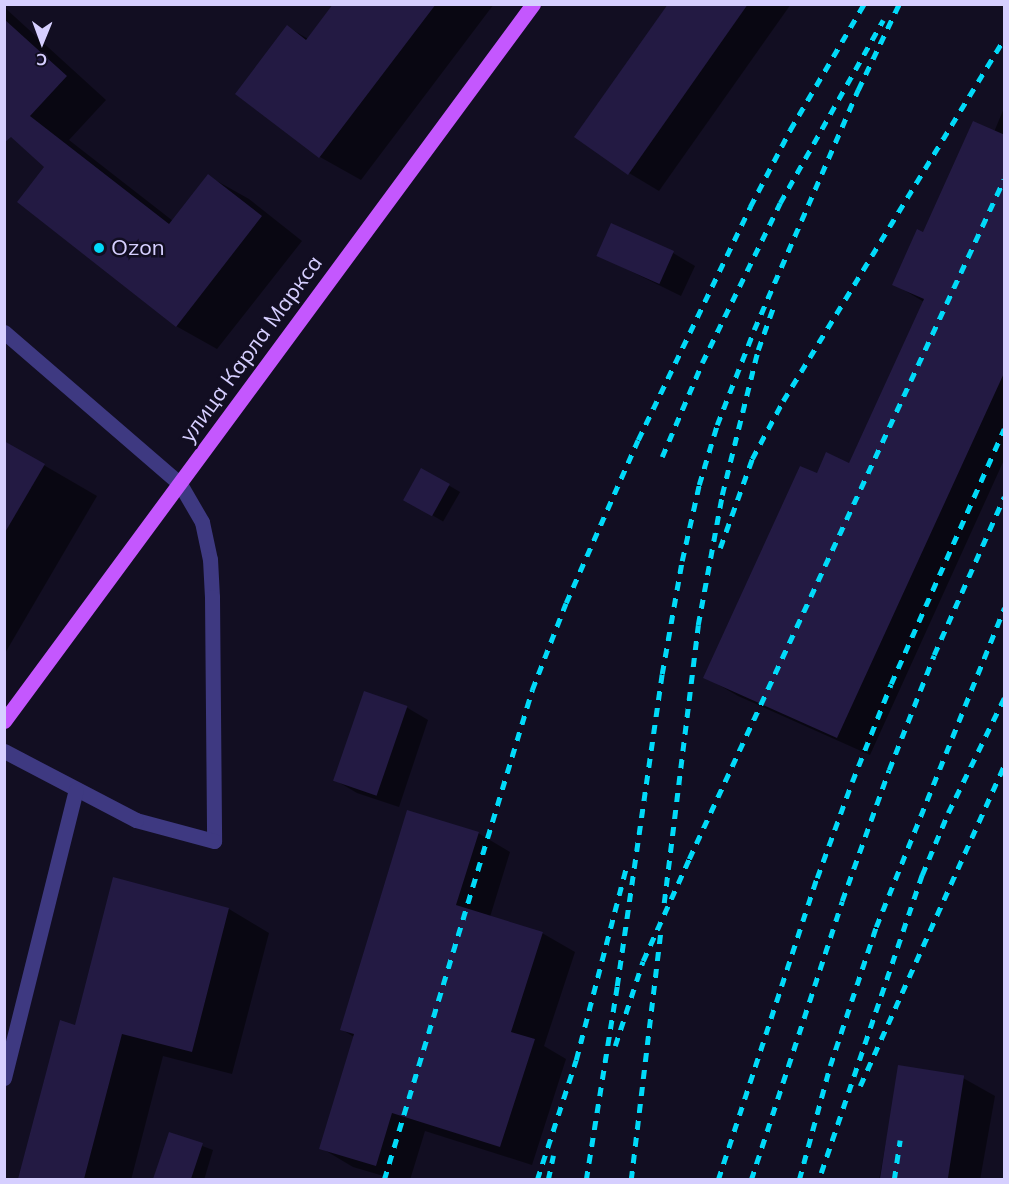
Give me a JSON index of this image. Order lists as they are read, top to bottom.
{
  "streets": {
    "main road": ["улица Карла Маркса"]
  },
  "places": ["Ozon"],
  "north": "bottom"
}
